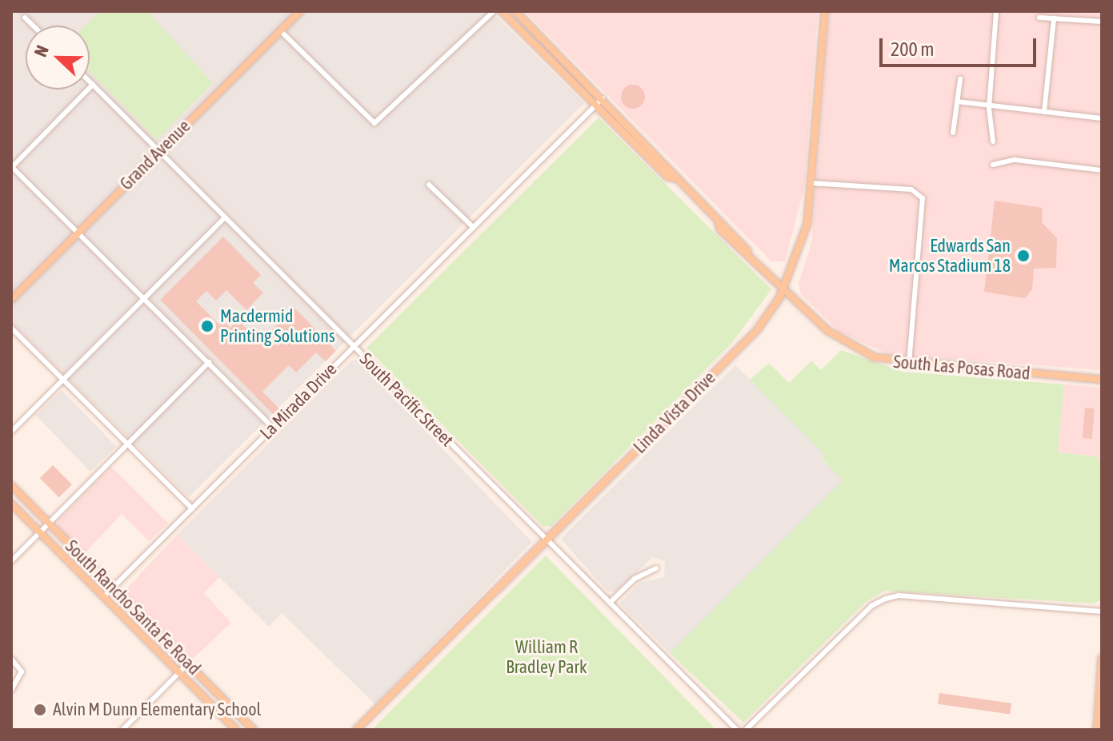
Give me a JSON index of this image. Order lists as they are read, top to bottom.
{
  "streets": {
    "main road": [
      "Grand Avenue",
      "South Las Posas Road",
      "Linda Vista Drive",
      "South Rancho Santa Fe Road"
    ],
    "street": ["South Pacific Street", "La Mirada Drive"]
  },
  "crossings": [
    ["Grand Avenue", "South Pacific Street"],
    ["South Las Posas Road", "La Mirada Drive"],
    ["South Las Posas Road", "Linda Vista Drive"],
    ["South Pacific Street", "La Mirada Drive"],
    ["South Pacific Street", "Linda Vista Drive"],
    ["La Mirada Drive", "South Rancho Santa Fe Road"]
  ],
  "parks": ["William R Bradley Park"],
  "places": ["Edwards San Marcos Stadium 18", "Macdermid Printing Solutions", "Alvin M Dunn Elementary School"],
  "scale_bar": "200 m",
  "north": "left"
}
